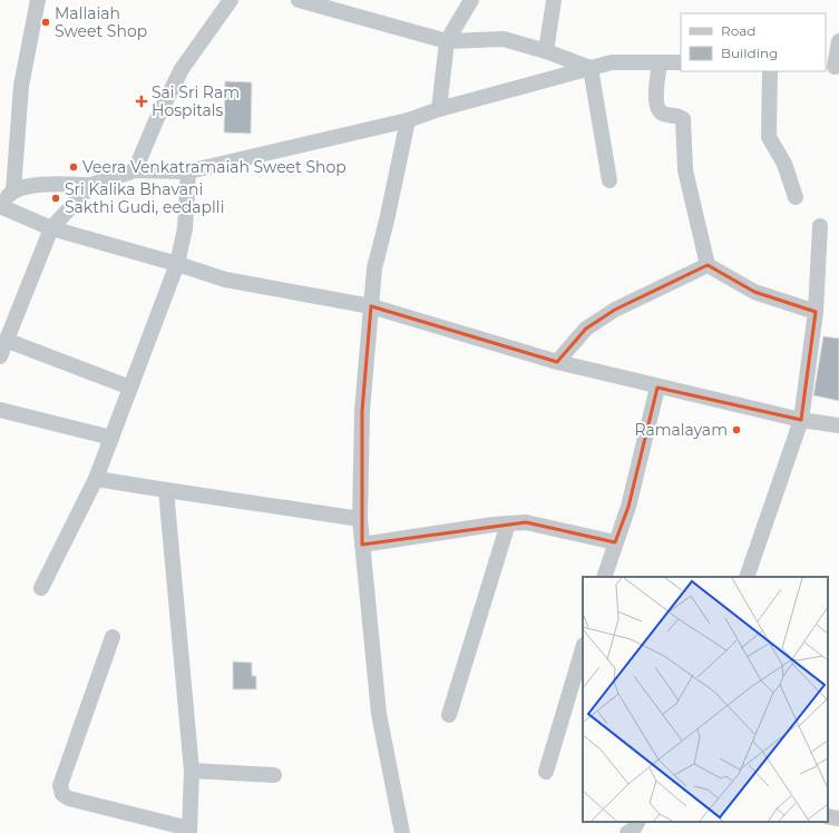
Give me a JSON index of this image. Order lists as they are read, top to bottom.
{
  "places": {
    "other": [
      "Mallaiah Sweet Shop",
      "Veera Venkatramaiah Sweet Shop",
      "Sri Kalika Bhavani Sakthi Gudi, eedaplli",
      "Ramalayam"
    ],
    "health": ["Sai Sri Ram Hospitals"]
  },
  "legend": ["Road", "Building"]
}
